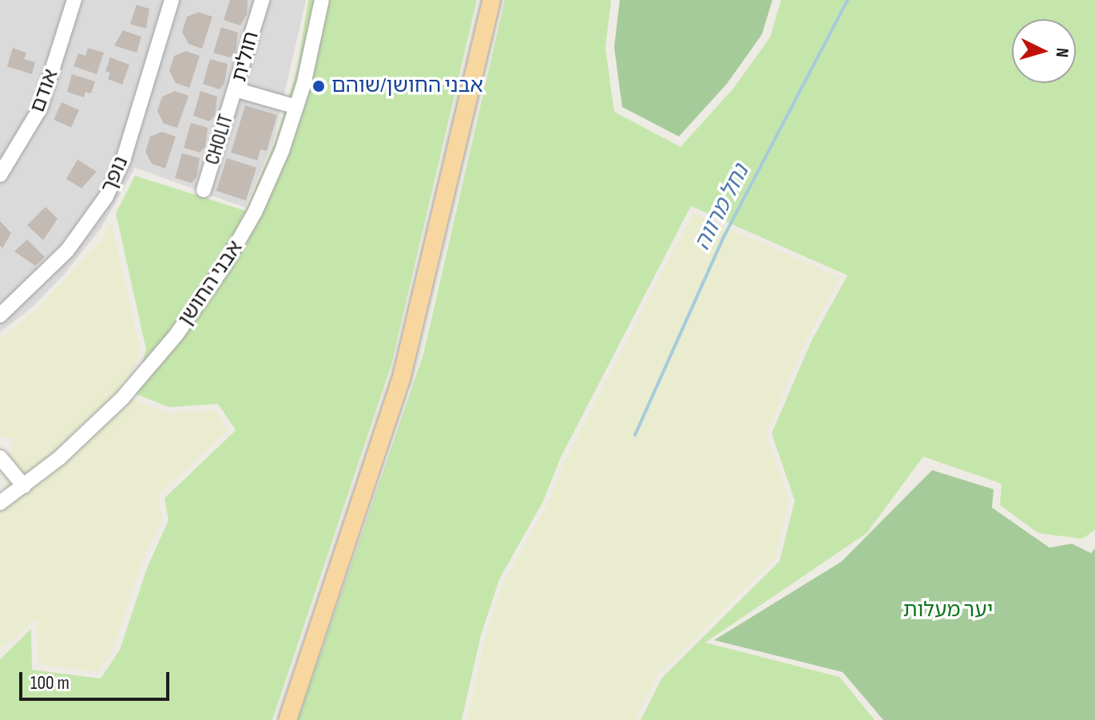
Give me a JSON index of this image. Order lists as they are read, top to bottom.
{
  "streets": {
    "street": [
      "חולית",
      "אודם",
      "CHOLIT",
      "נופך",
      "אבני החושן"
    ]
  },
  "crossings": [
    ["חולית", "CHOLIT"],
    ["חולית", "אבני החושן"]
  ],
  "water": ["נחל מרווה"],
  "parks": ["יער מעלות"],
  "places": ["אבני החושן/שוהם"],
  "scale_bar": "100 m",
  "north": "right"
}
